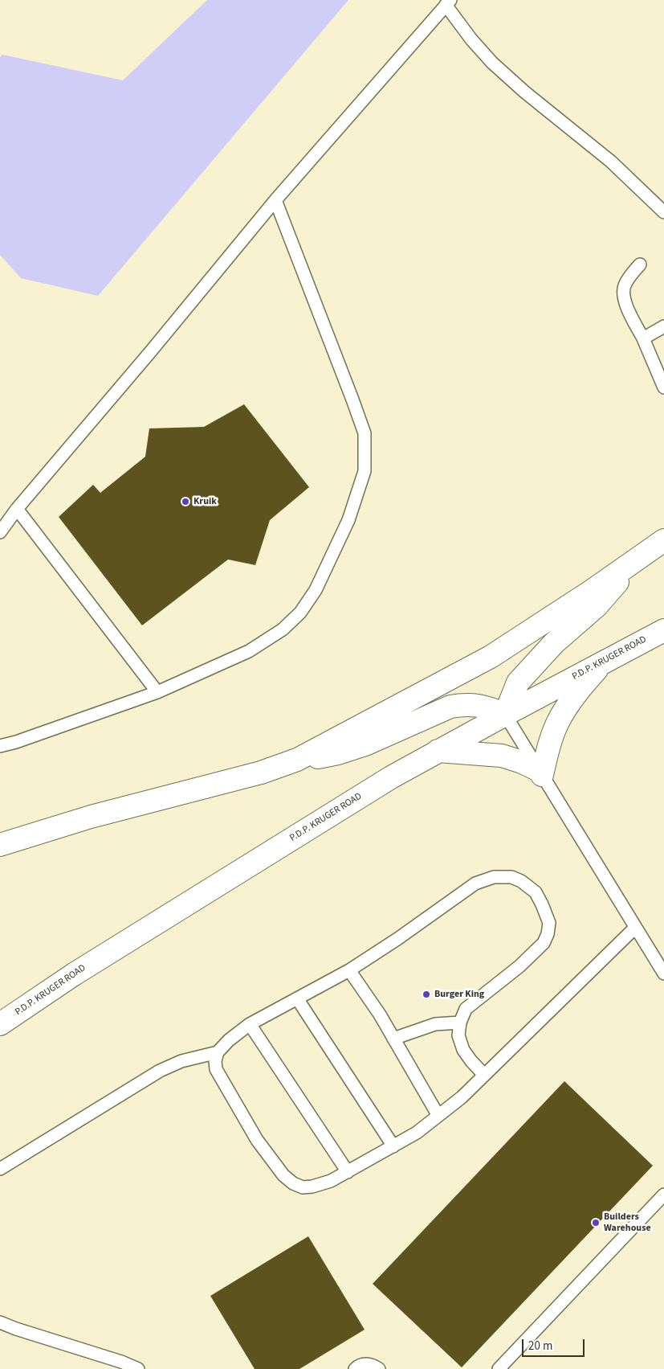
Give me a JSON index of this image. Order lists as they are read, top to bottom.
{
  "streets": {
    "street": ["P.D.P. KRUGER ROAD"]
  },
  "places": ["Kruik", "Burger King", "Builders Warehouse"],
  "scale_bar": "20 m"
}
